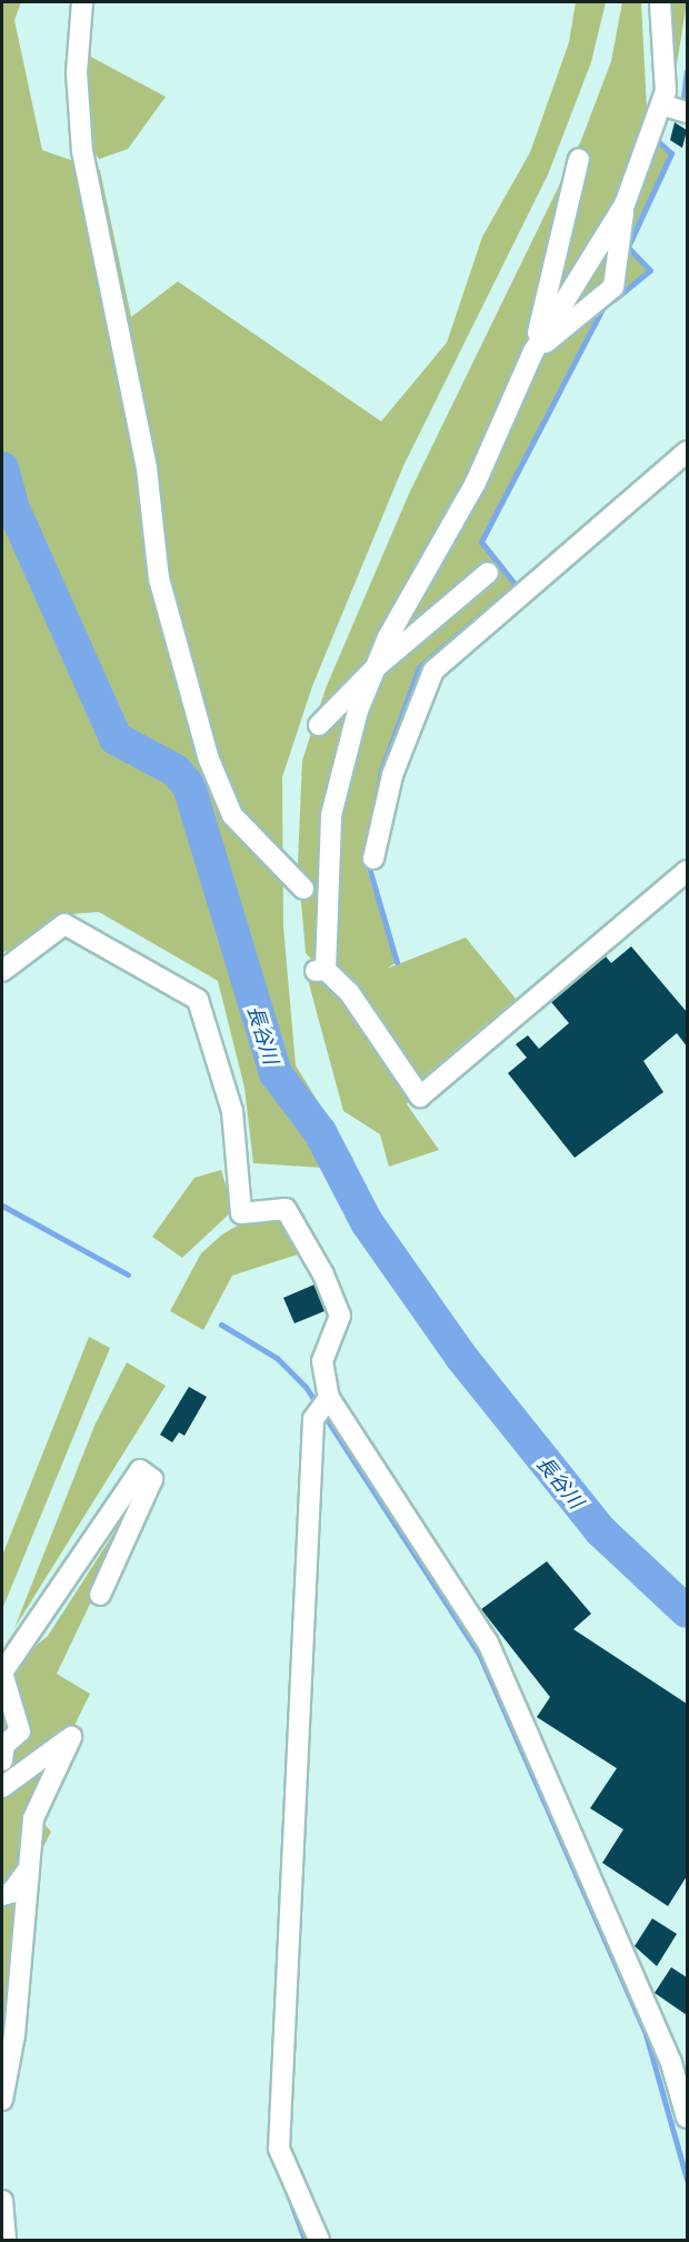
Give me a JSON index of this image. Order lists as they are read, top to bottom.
{
  "water": ["長谷川"]
}
